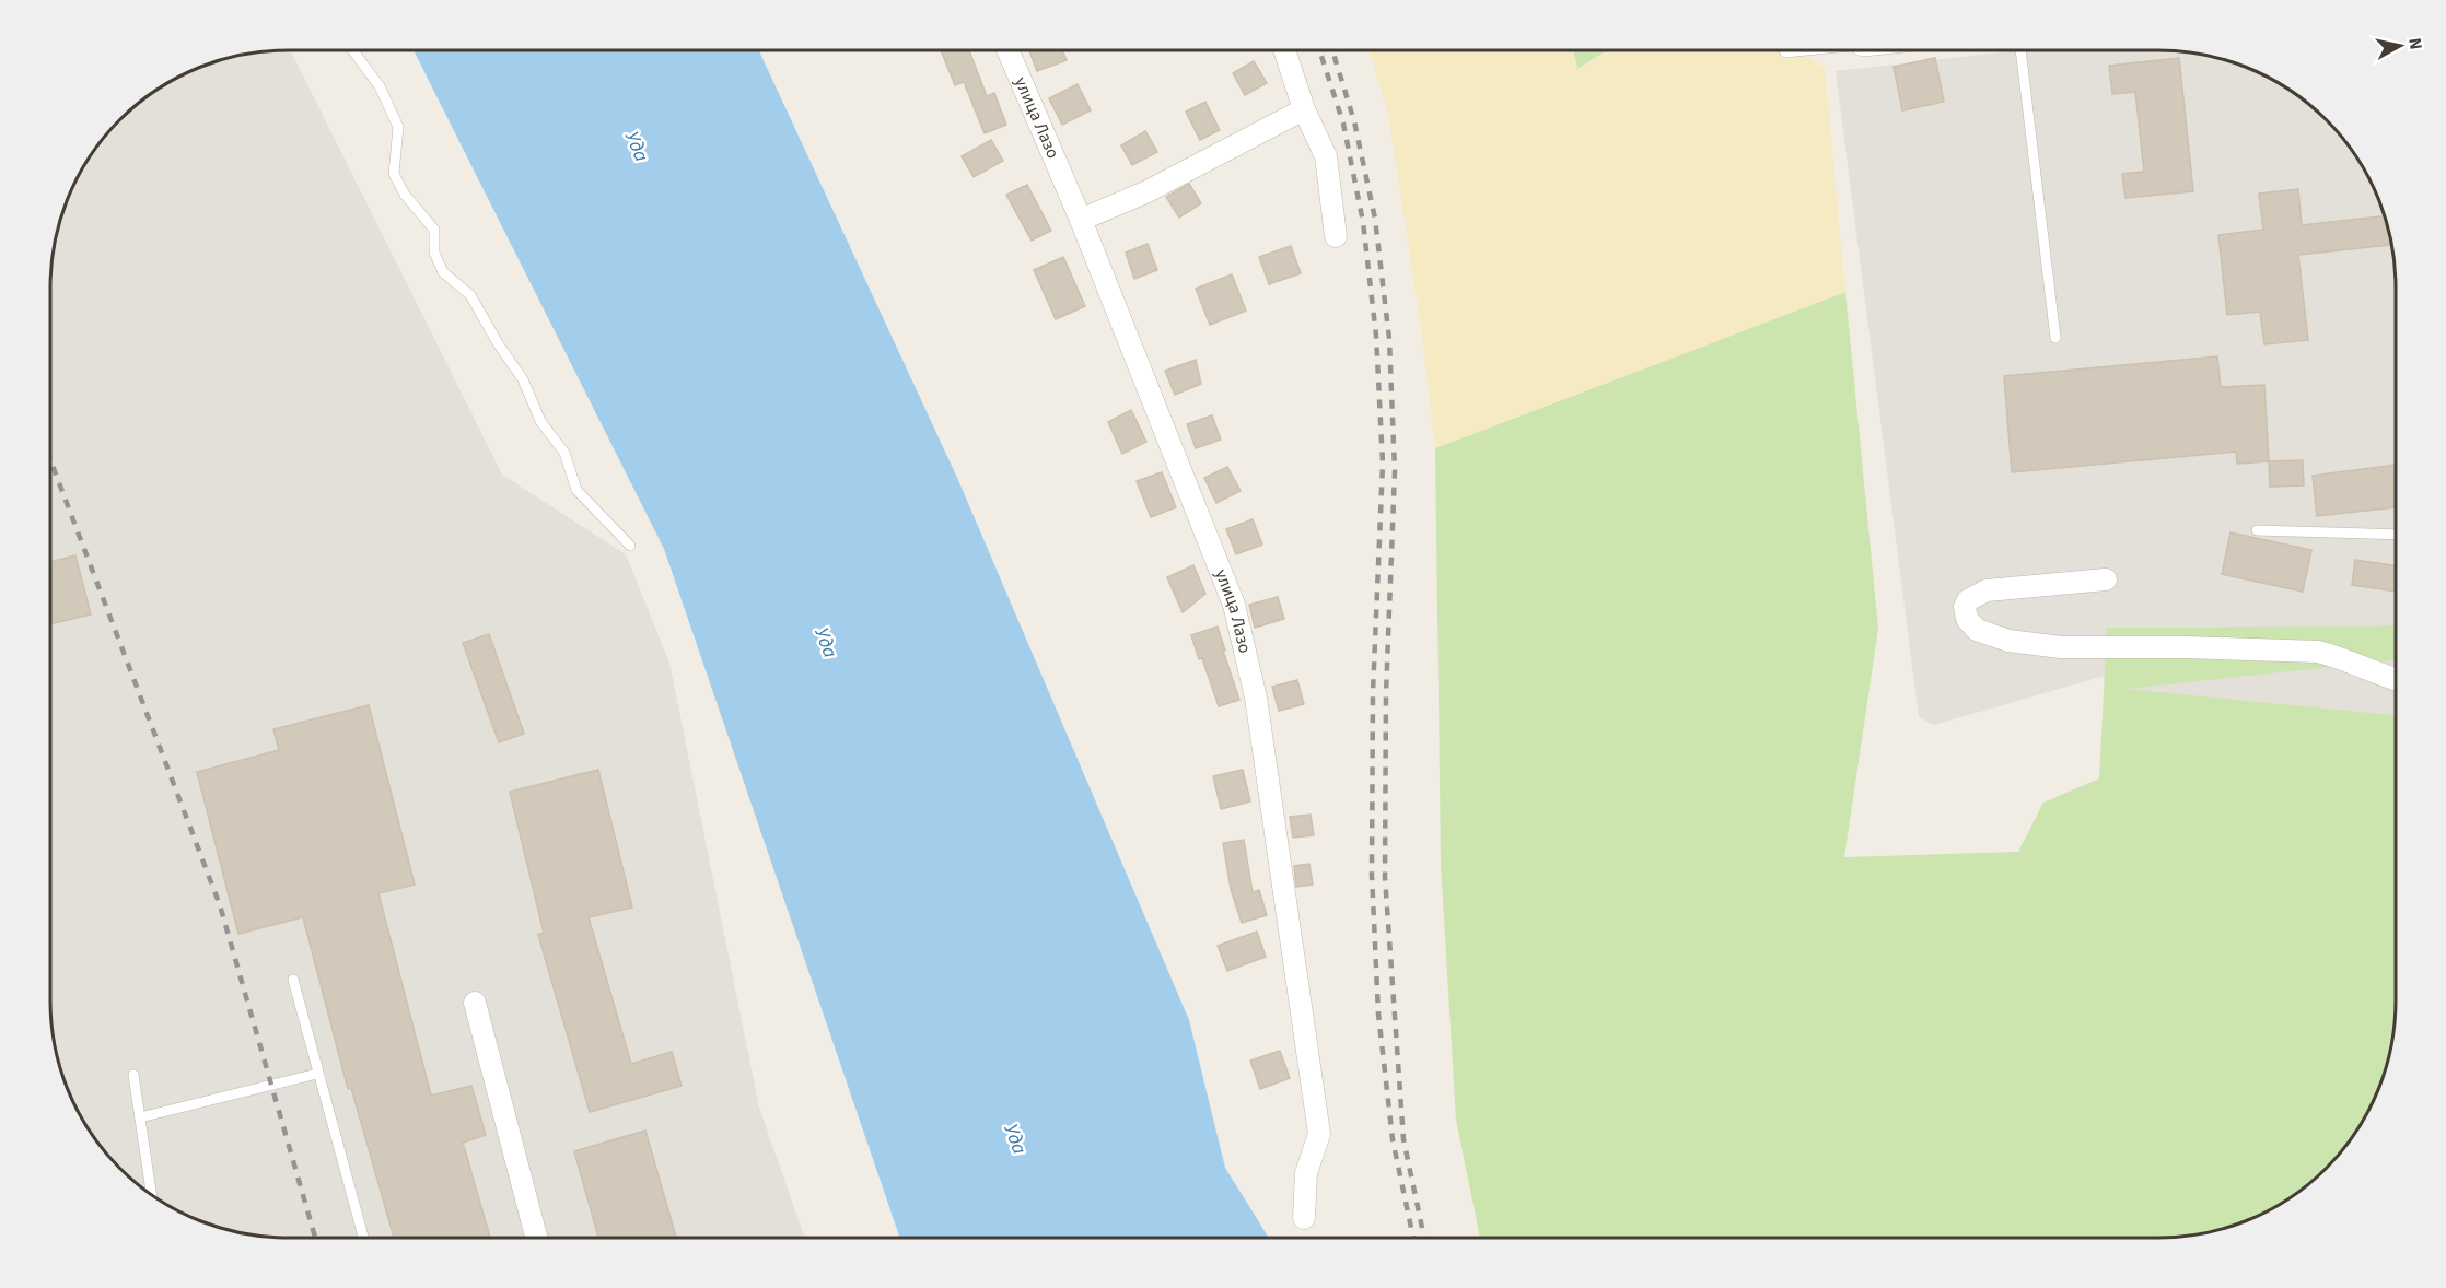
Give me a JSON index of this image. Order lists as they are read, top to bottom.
{
  "streets": {
    "street": ["улица Лазо"]
  },
  "water": ["Уда"],
  "north": "right"
}
